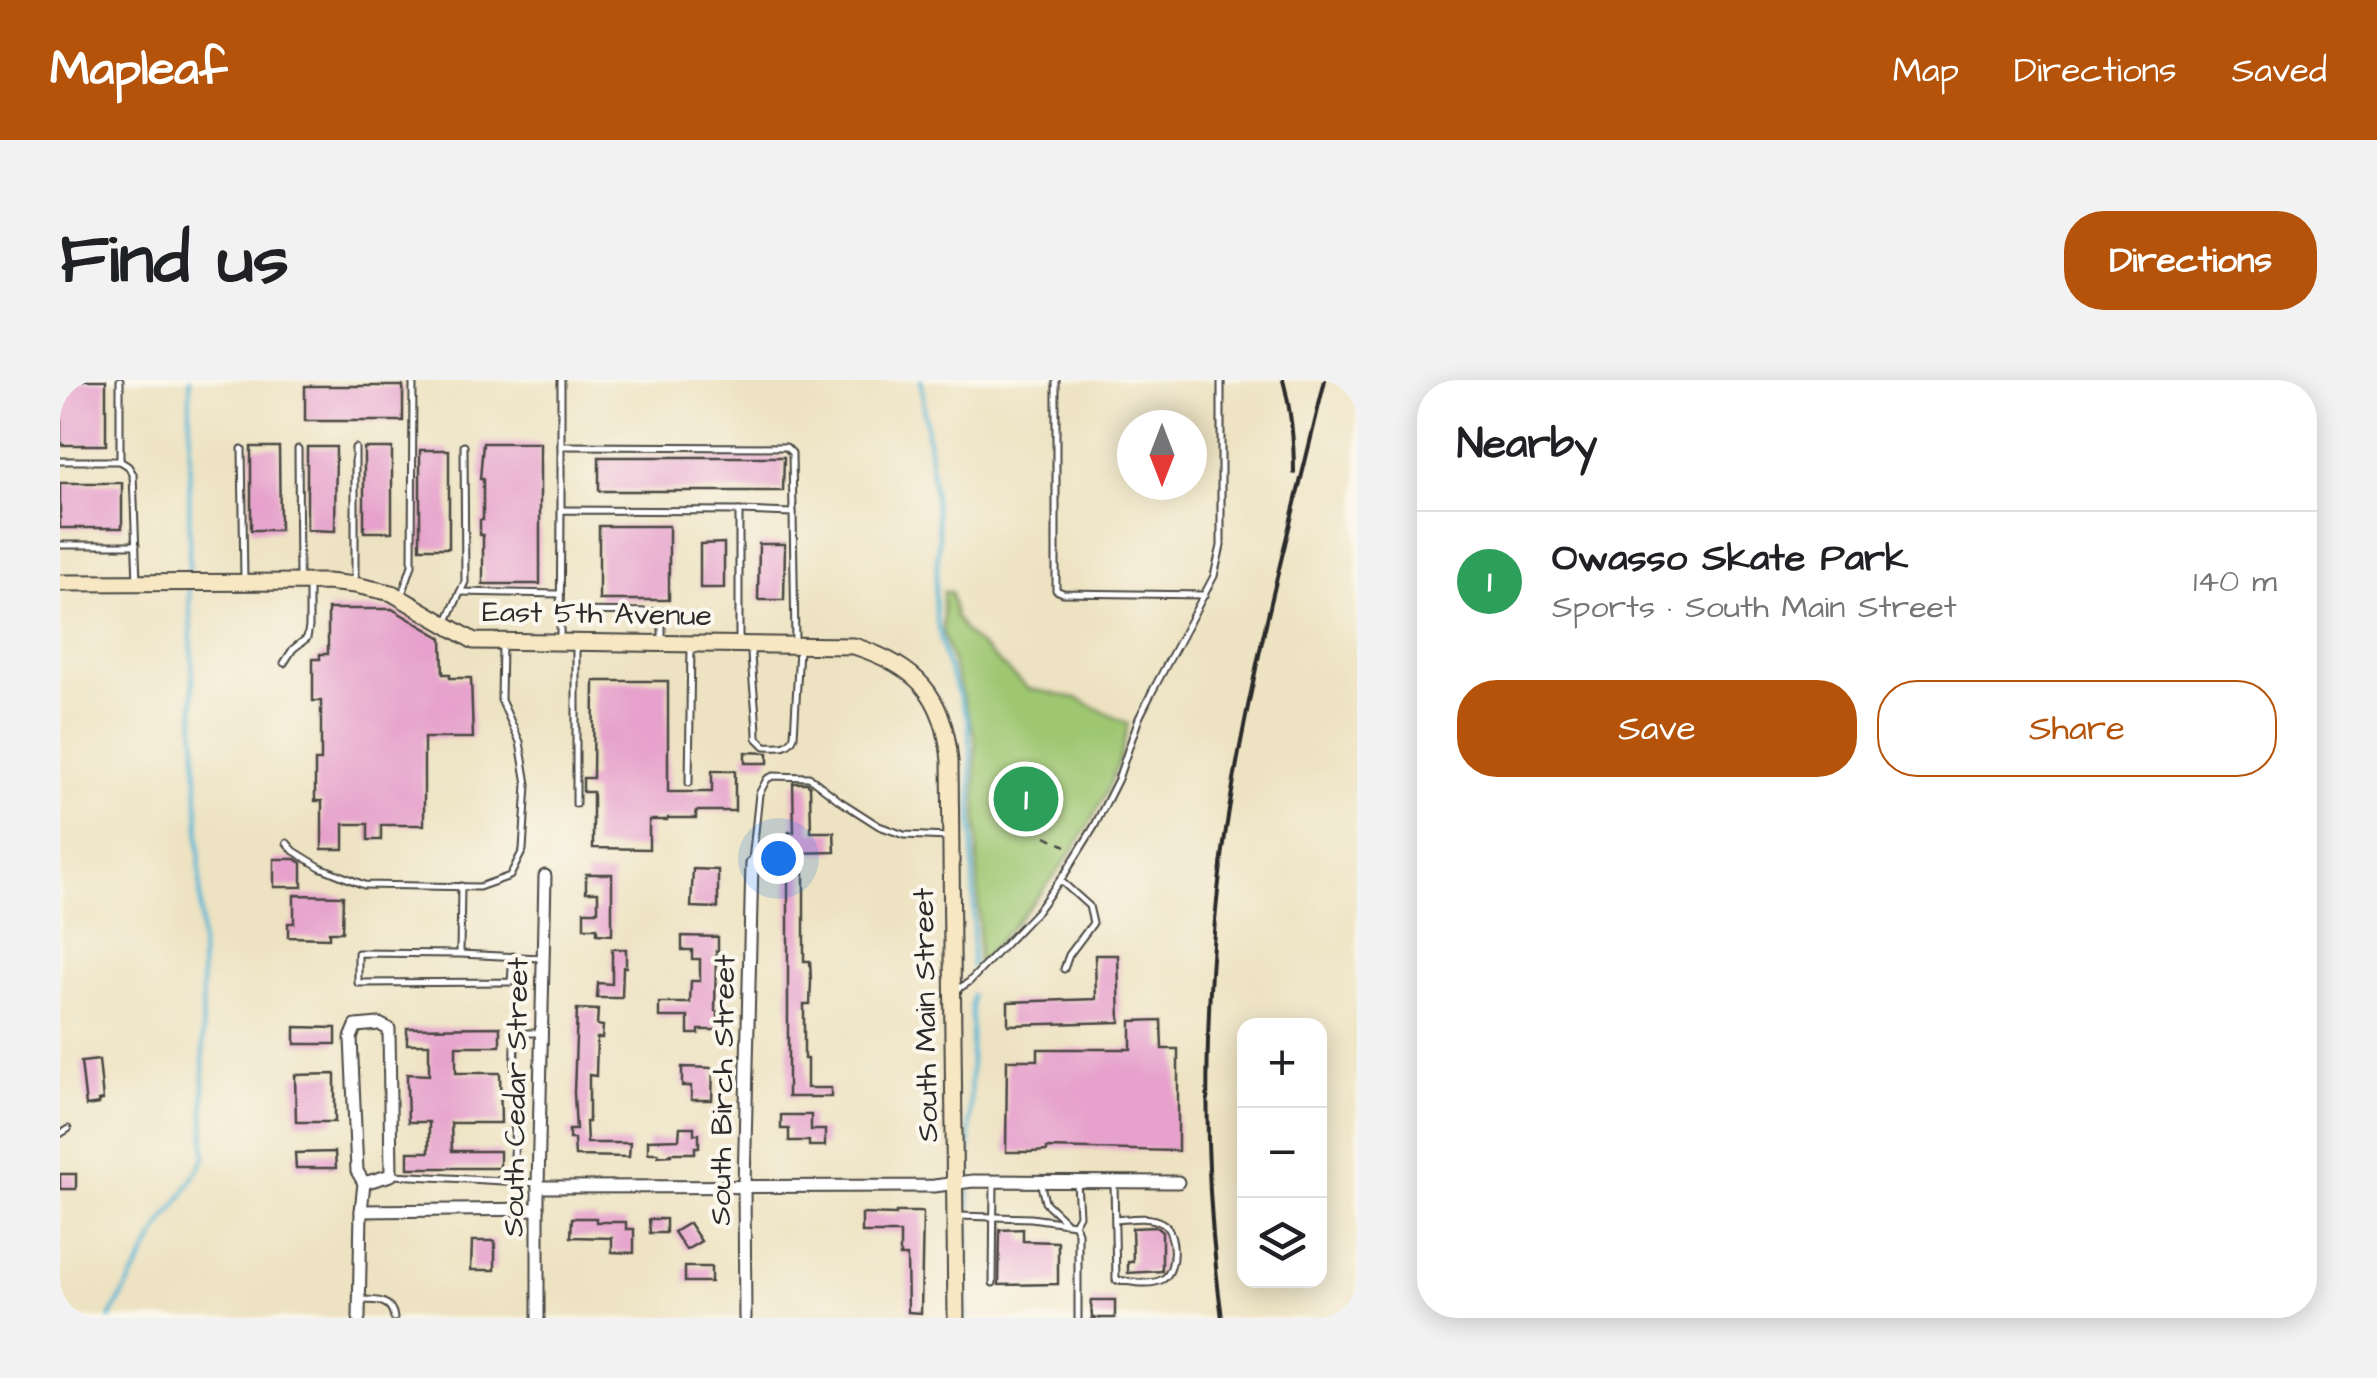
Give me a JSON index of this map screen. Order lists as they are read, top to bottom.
{
  "streets": {
    "street": [
      "East 5th Avenue",
      "South Main Street",
      "South Birch Street",
      "South Cedar Street"
    ]
  },
  "crossings": [
    ["East 5th Avenue", "South Main Street"]
  ],
  "north": "bottom",
  "page": {
    "header": "Mapleaf",
    "nav": ["Map", "Directions", "Saved"],
    "buttons": [
      "Directions",
      ["Save", "Share"]
    ],
    "title": "Find us",
    "heading": "Nearby",
    "list": [
      {
        "mark": "1",
        "name": "Owasso Skate Park",
        "note": "Sports · South Main Street",
        "value": "140 m"
      }
    ],
    "pins": "1",
    "map_buttons": ["+", "−"]
  }
}
